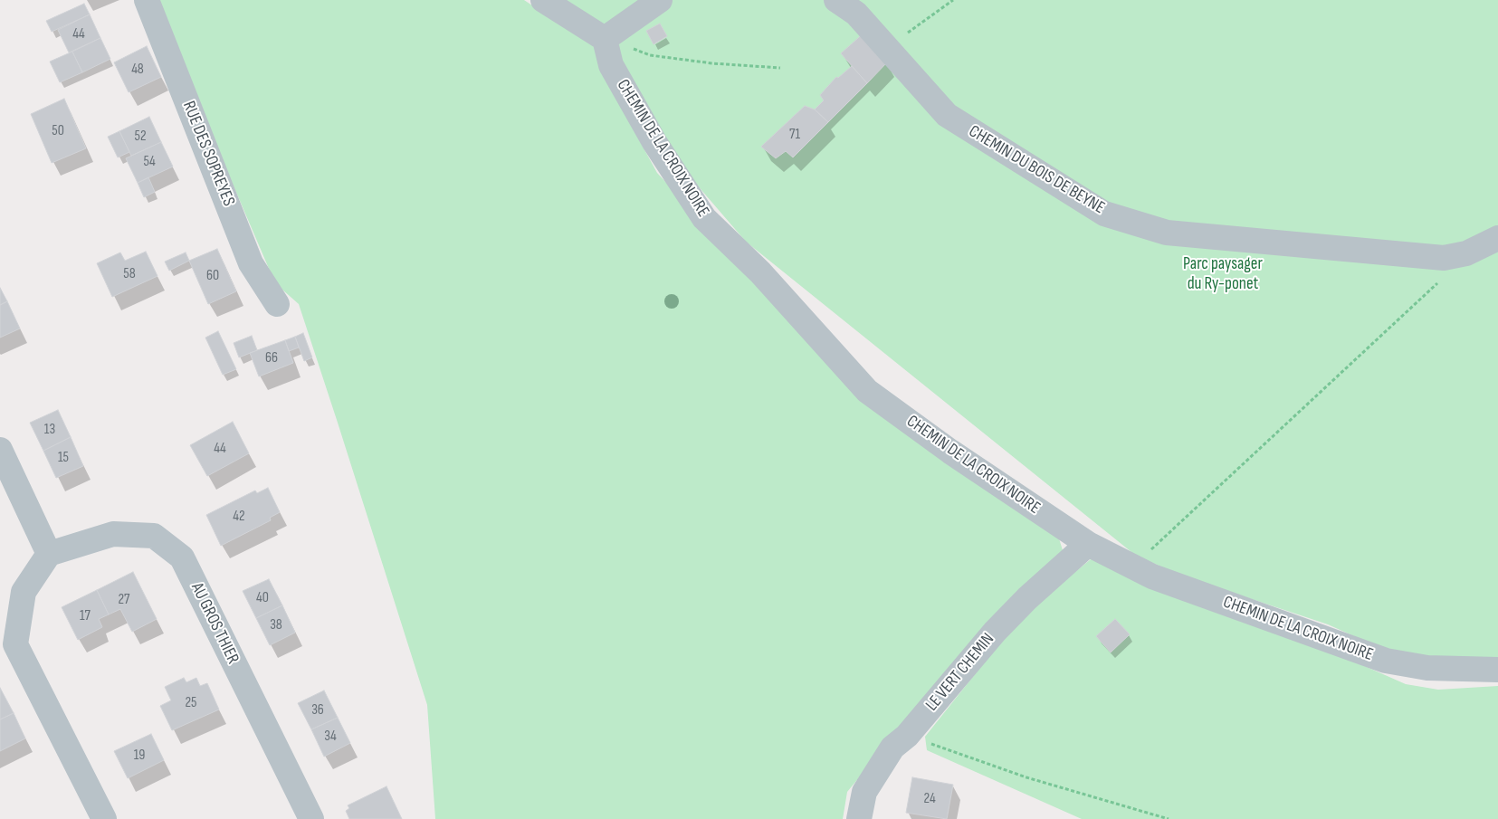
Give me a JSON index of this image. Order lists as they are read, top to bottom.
{
  "streets": {
    "street": [
      "CHEMIN DE LA CROIX NOIRE",
      "RUE DES SOPREYES",
      "CHEMIN DU BOIS DE BEYNE",
      "AU GROS THIER",
      "LE VERT CHEMIN"
    ]
  },
  "crossings": [
    ["CHEMIN DE LA CROIX NOIRE", "LE VERT CHEMIN"]
  ],
  "parks": ["Parc paysager du Ry-ponet"],
  "house_numbers": [
    "44",
    "48",
    "50",
    "71",
    "52",
    "54",
    "58",
    "60",
    "66",
    "13",
    "44",
    "15",
    "42",
    "40",
    "27",
    "17",
    "38",
    "25",
    "36",
    "34",
    "19",
    "24"
  ]
}
